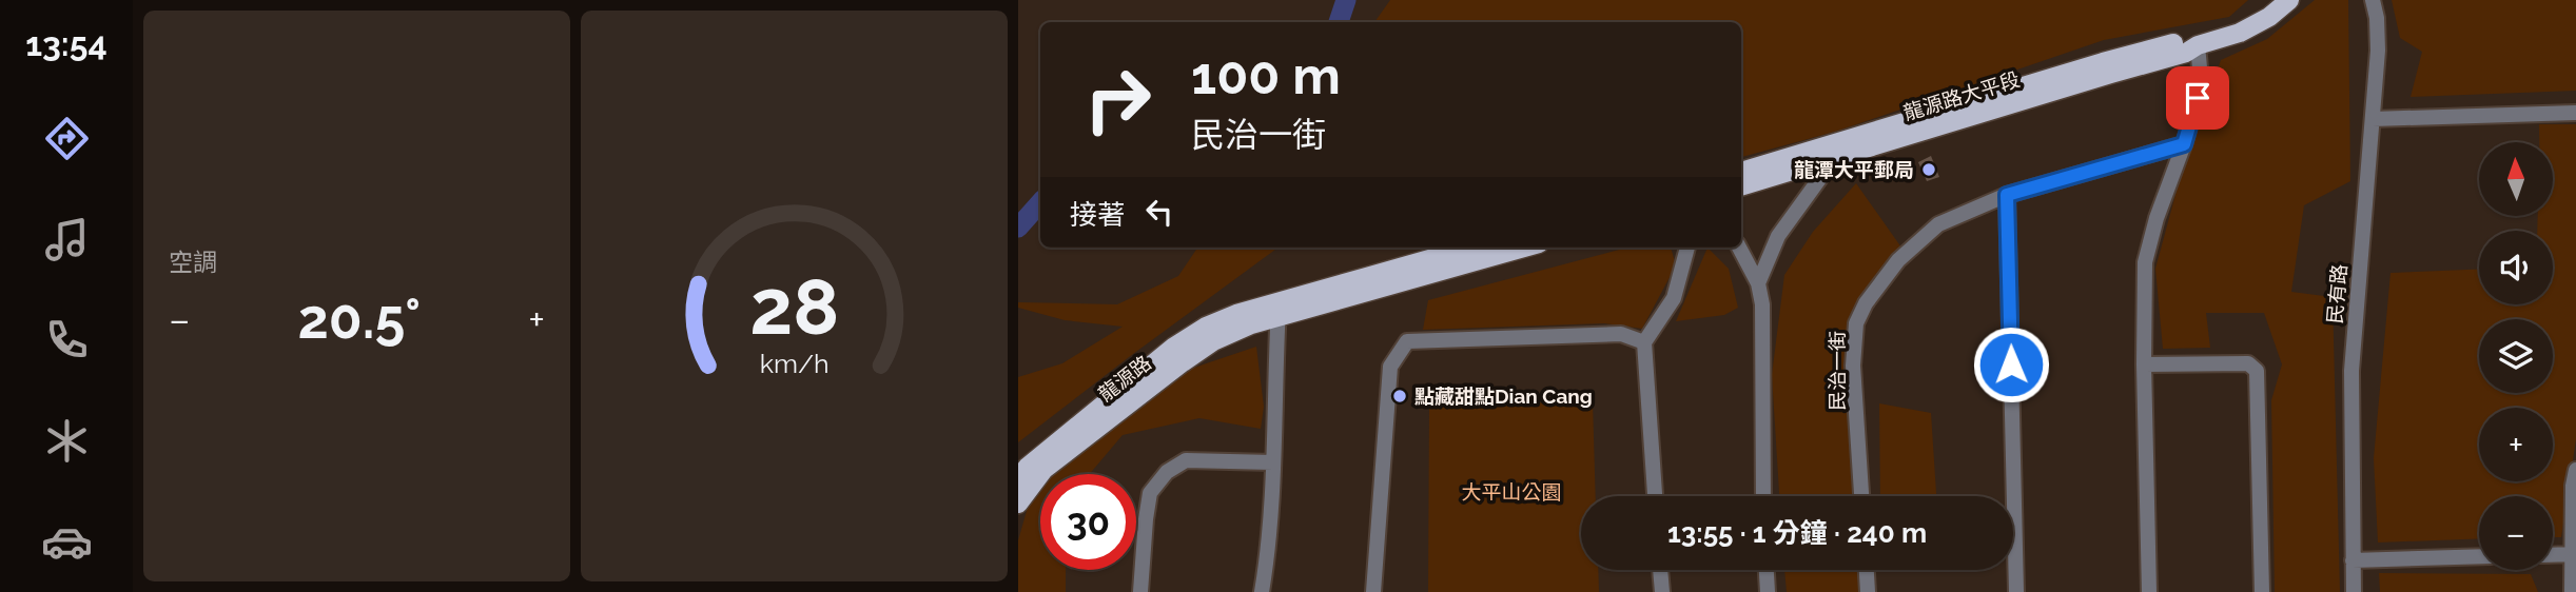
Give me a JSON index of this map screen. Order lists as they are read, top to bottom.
{
  "streets": {
    "main road": ["龍源路大平段", "龍源路"],
    "street": ["民有路", "民治一街"]
  },
  "parks": ["大平山公園"],
  "places": ["龍潭大平郵局", "點藏甜點Dian Cang"],
  "north": "top",
  "page": {
    "tabs": "13:54",
    "tile": "空調",
    "turn": ["100 m", "民治一街"],
    "map_buttons": ["+", "−"],
    "then": "接著",
    "heat": ["−", "20.5°", "+"],
    "limit": "30",
    "trip": "13:55 · 1 分鐘 · 240 m",
    "gauge": ["28", "km/h"]
  }
}
